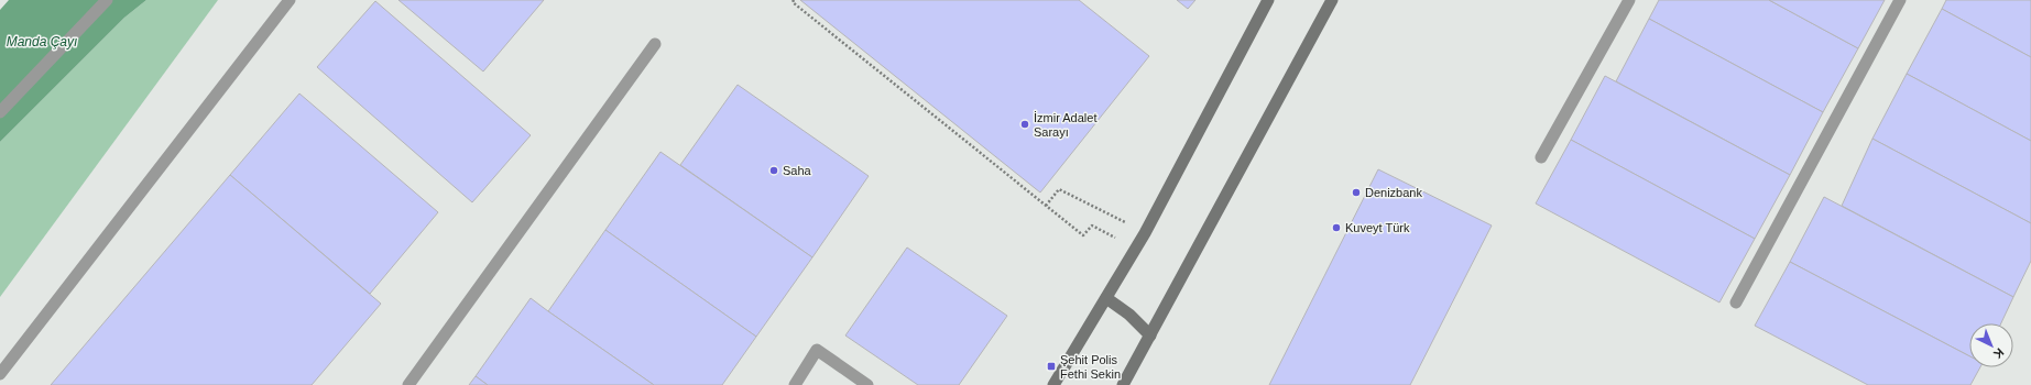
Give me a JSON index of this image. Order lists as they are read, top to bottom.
{
  "water": ["Manda Çayı"],
  "places": {
    "other": [
      "İzmir Adalet Sarayı",
      "Saha",
      "Denizbank",
      "Kuveyt Türk"
    ],
    "transit": ["Şehit Polis Fethi Sekin"]
  },
  "north": "bottom right"
}
